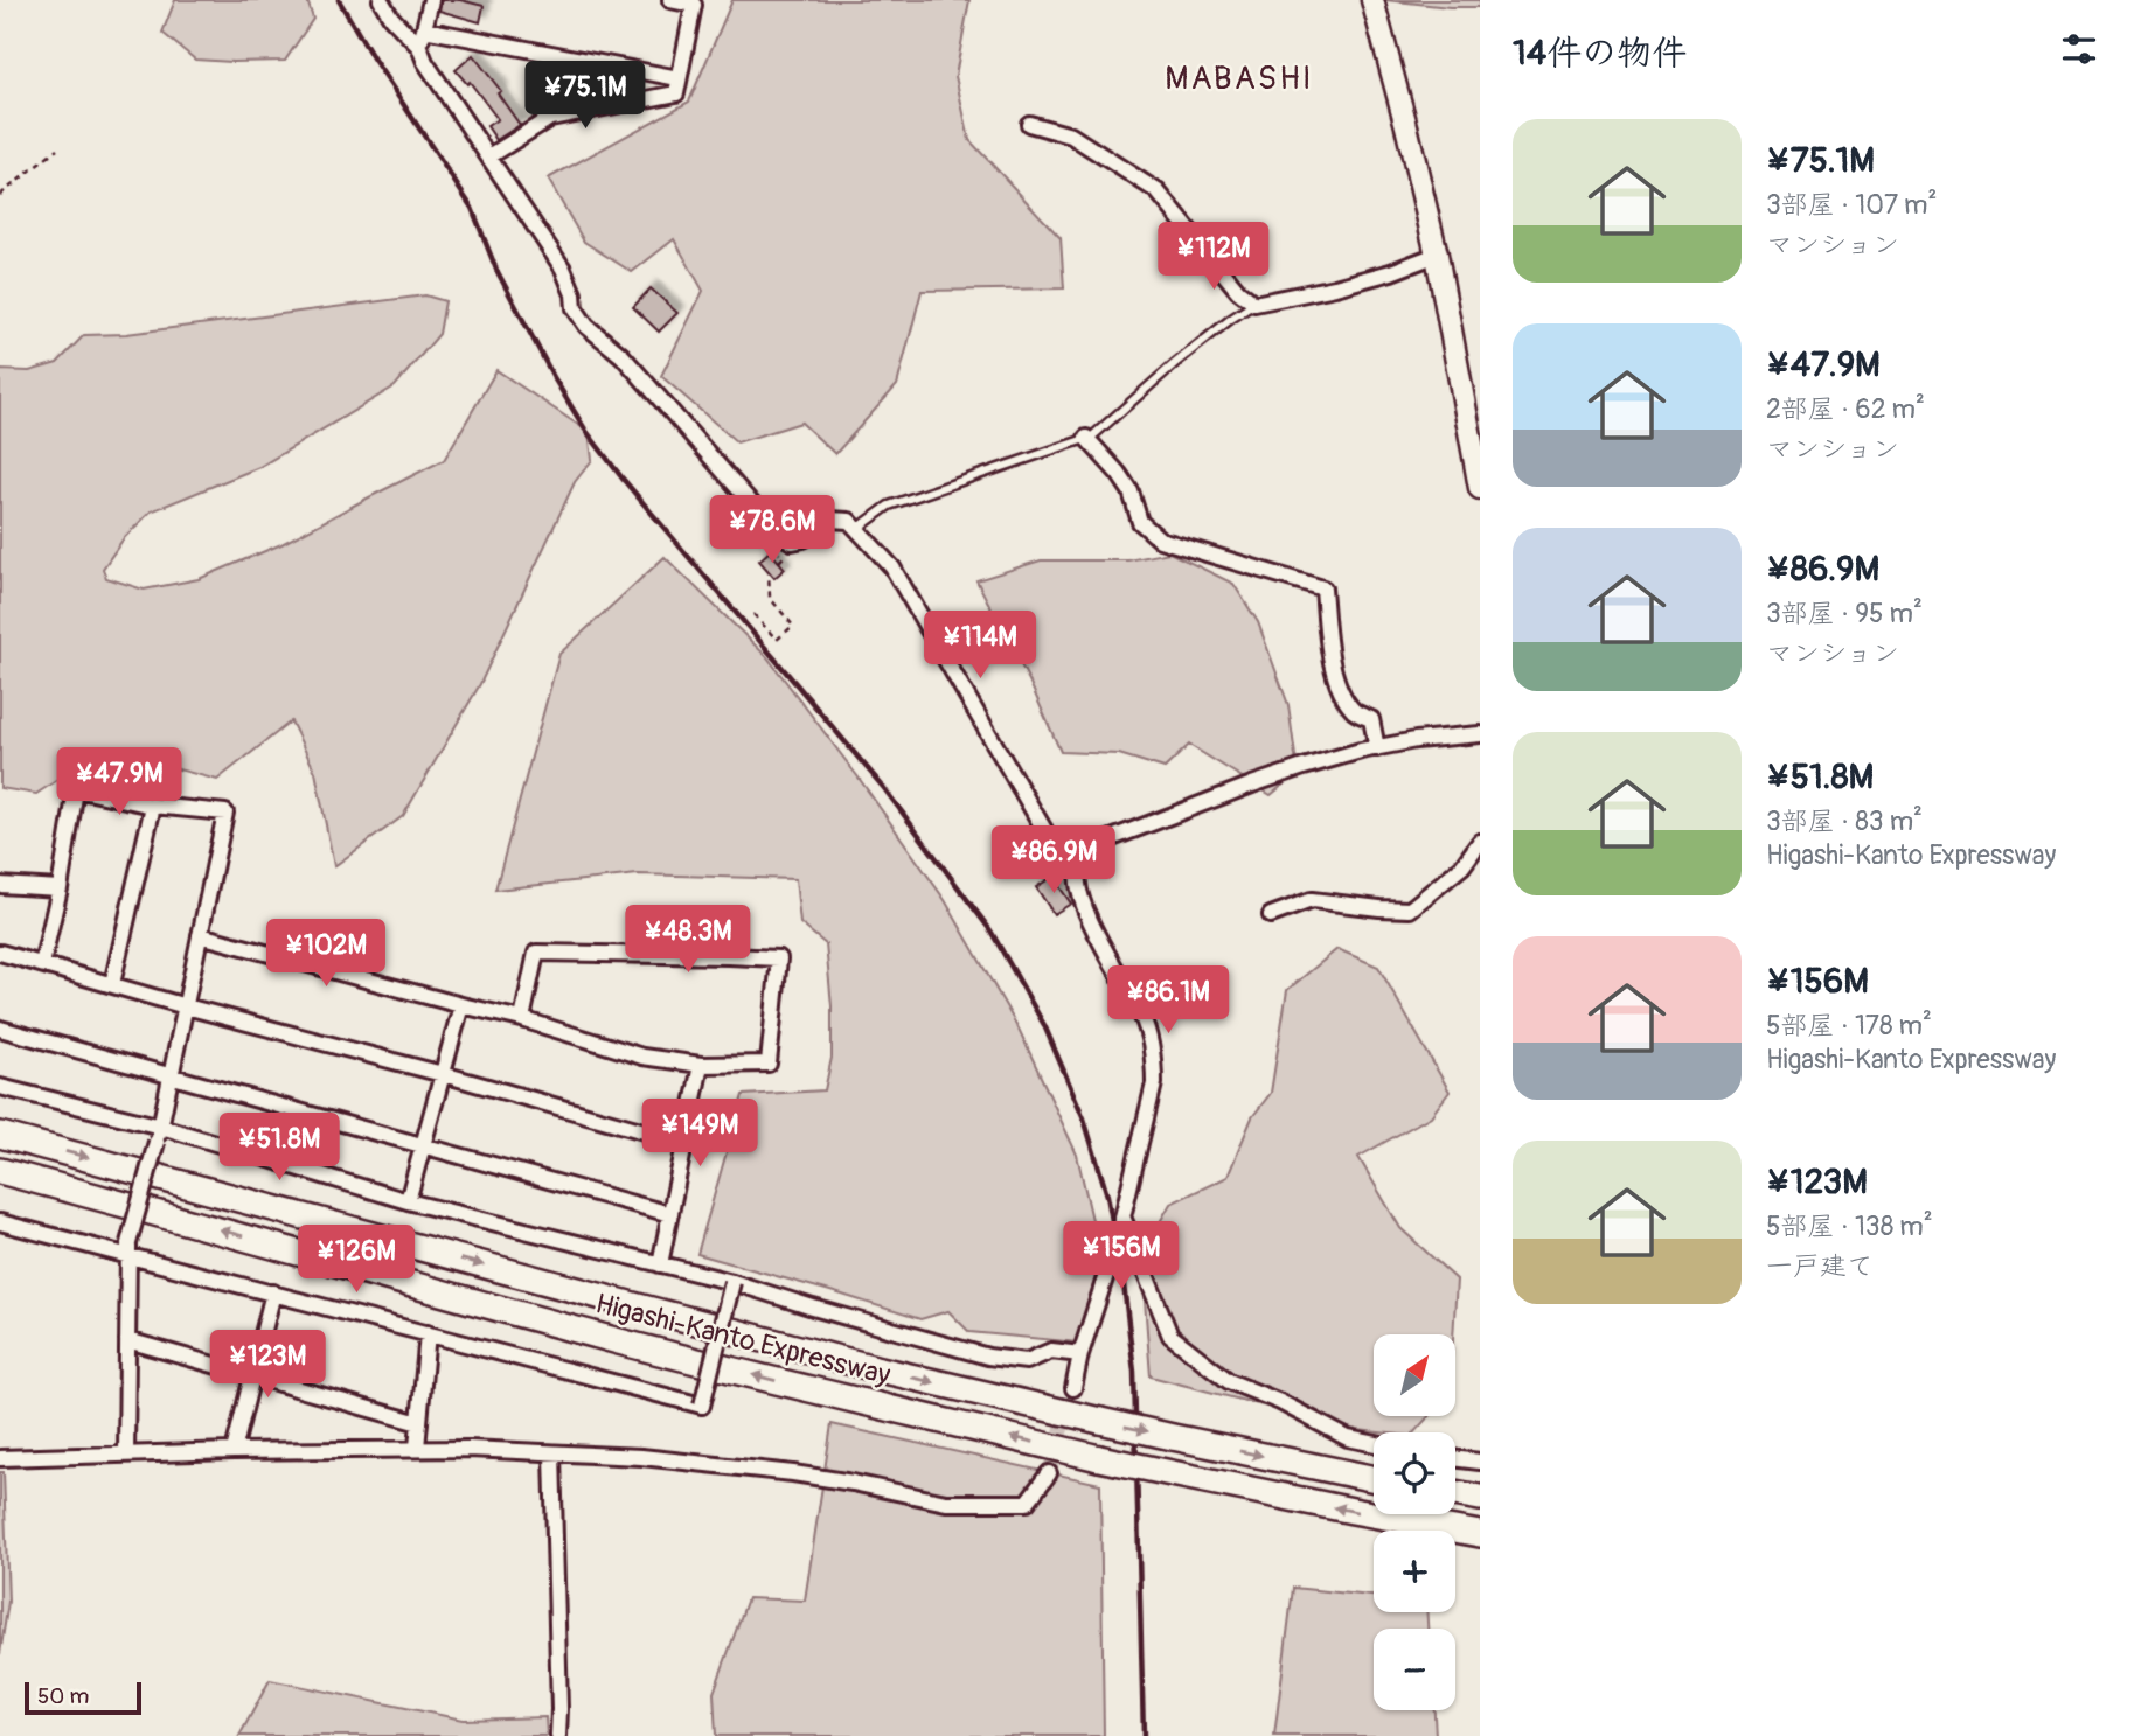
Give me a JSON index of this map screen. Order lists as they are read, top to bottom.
{
  "streets": {
    "highway": ["Higashi-Kanto Expressway"]
  },
  "districts": ["MABASHI"],
  "scale_bar": "50 m",
  "north": "top right",
  "page": {
    "heading": "14件の物件",
    "price": [
      "¥75.1M",
      "¥112M",
      "¥78.6M",
      "¥114M",
      "¥47.9M",
      "¥86.9M",
      "¥48.3M",
      "¥102M",
      "¥86.1M",
      "¥149M",
      "¥51.8M",
      "¥156M",
      "¥126M",
      "¥123M"
    ],
    "list": [
      {
        "name": "¥75.1M",
        "note": "3部屋 · 107 m² · マンション"
      },
      {
        "name": "¥47.9M",
        "note": "2部屋 · 62 m² · マンション"
      },
      {
        "name": "¥86.9M",
        "note": "3部屋 · 95 m² · マンション"
      },
      {
        "name": "¥51.8M",
        "note": "3部屋 · 83 m² · Higashi-Kanto Expressway"
      },
      {
        "name": "¥156M",
        "note": "5部屋 · 178 m² · Higashi-Kanto Expressway"
      },
      {
        "name": "¥123M",
        "note": "5部屋 · 138 m² · 一戸建て"
      }
    ],
    "map_buttons": ["+", "−"],
    "scale": "50 m"
  }
}
